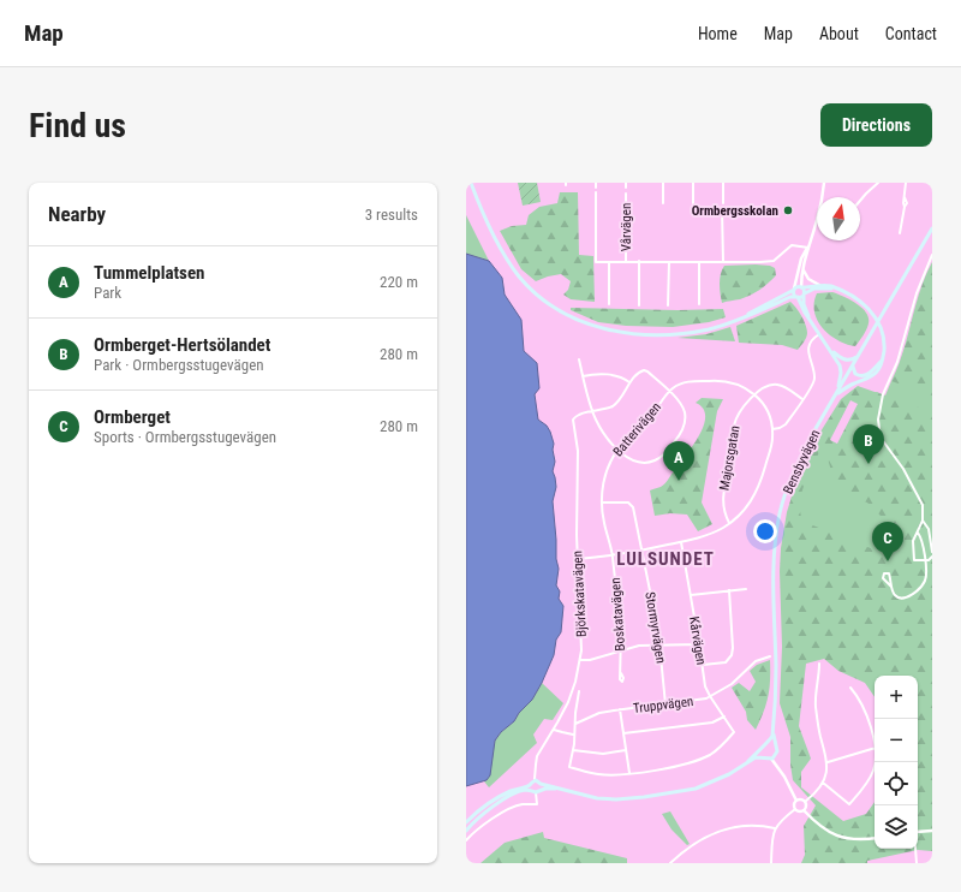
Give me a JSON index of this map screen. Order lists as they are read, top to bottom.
{
  "streets": {
    "main road": ["Bensbyvägen"],
    "street": [
      "Vårvägen",
      "Batterivägen",
      "Majorsgatan",
      "Björkskatavägen",
      "Boskatavägen",
      "Stormyrvägen",
      "Kårvägen",
      "Truppvägen"
    ]
  },
  "crossings": [
    ["Batterivägen", "Majorsgatan"],
    ["Batterivägen", "Björkskatavägen"],
    ["Batterivägen", "Boskatavägen"],
    ["Batterivägen", "Stormyrvägen"],
    ["Batterivägen", "Kårvägen"],
    ["Stormyrvägen", "Truppvägen"],
    ["Kårvägen", "Truppvägen"]
  ],
  "districts": ["LULSUNDET"],
  "places": ["Ormbergsskolan"],
  "north": "top",
  "page": {
    "header": "Map",
    "nav": [
      "Home",
      "Map",
      "About",
      "Contact"
    ],
    "buttons": "Directions",
    "title": "Find us",
    "heading": ["Nearby", "3 results"],
    "list": [
      {
        "mark": "A",
        "name": "Tummelplatsen",
        "note": "Park",
        "value": "220 m"
      },
      {
        "mark": "B",
        "name": "Ormberget-Hertsölandet",
        "note": "Park · Ormbergsstugevägen",
        "value": "280 m"
      },
      {
        "mark": "C",
        "name": "Ormberget",
        "note": "Sports · Ormbergsstugevägen",
        "value": "280 m"
      }
    ],
    "pins": ["B", "A", "C"],
    "map_buttons": ["+", "−"]
  }
}
